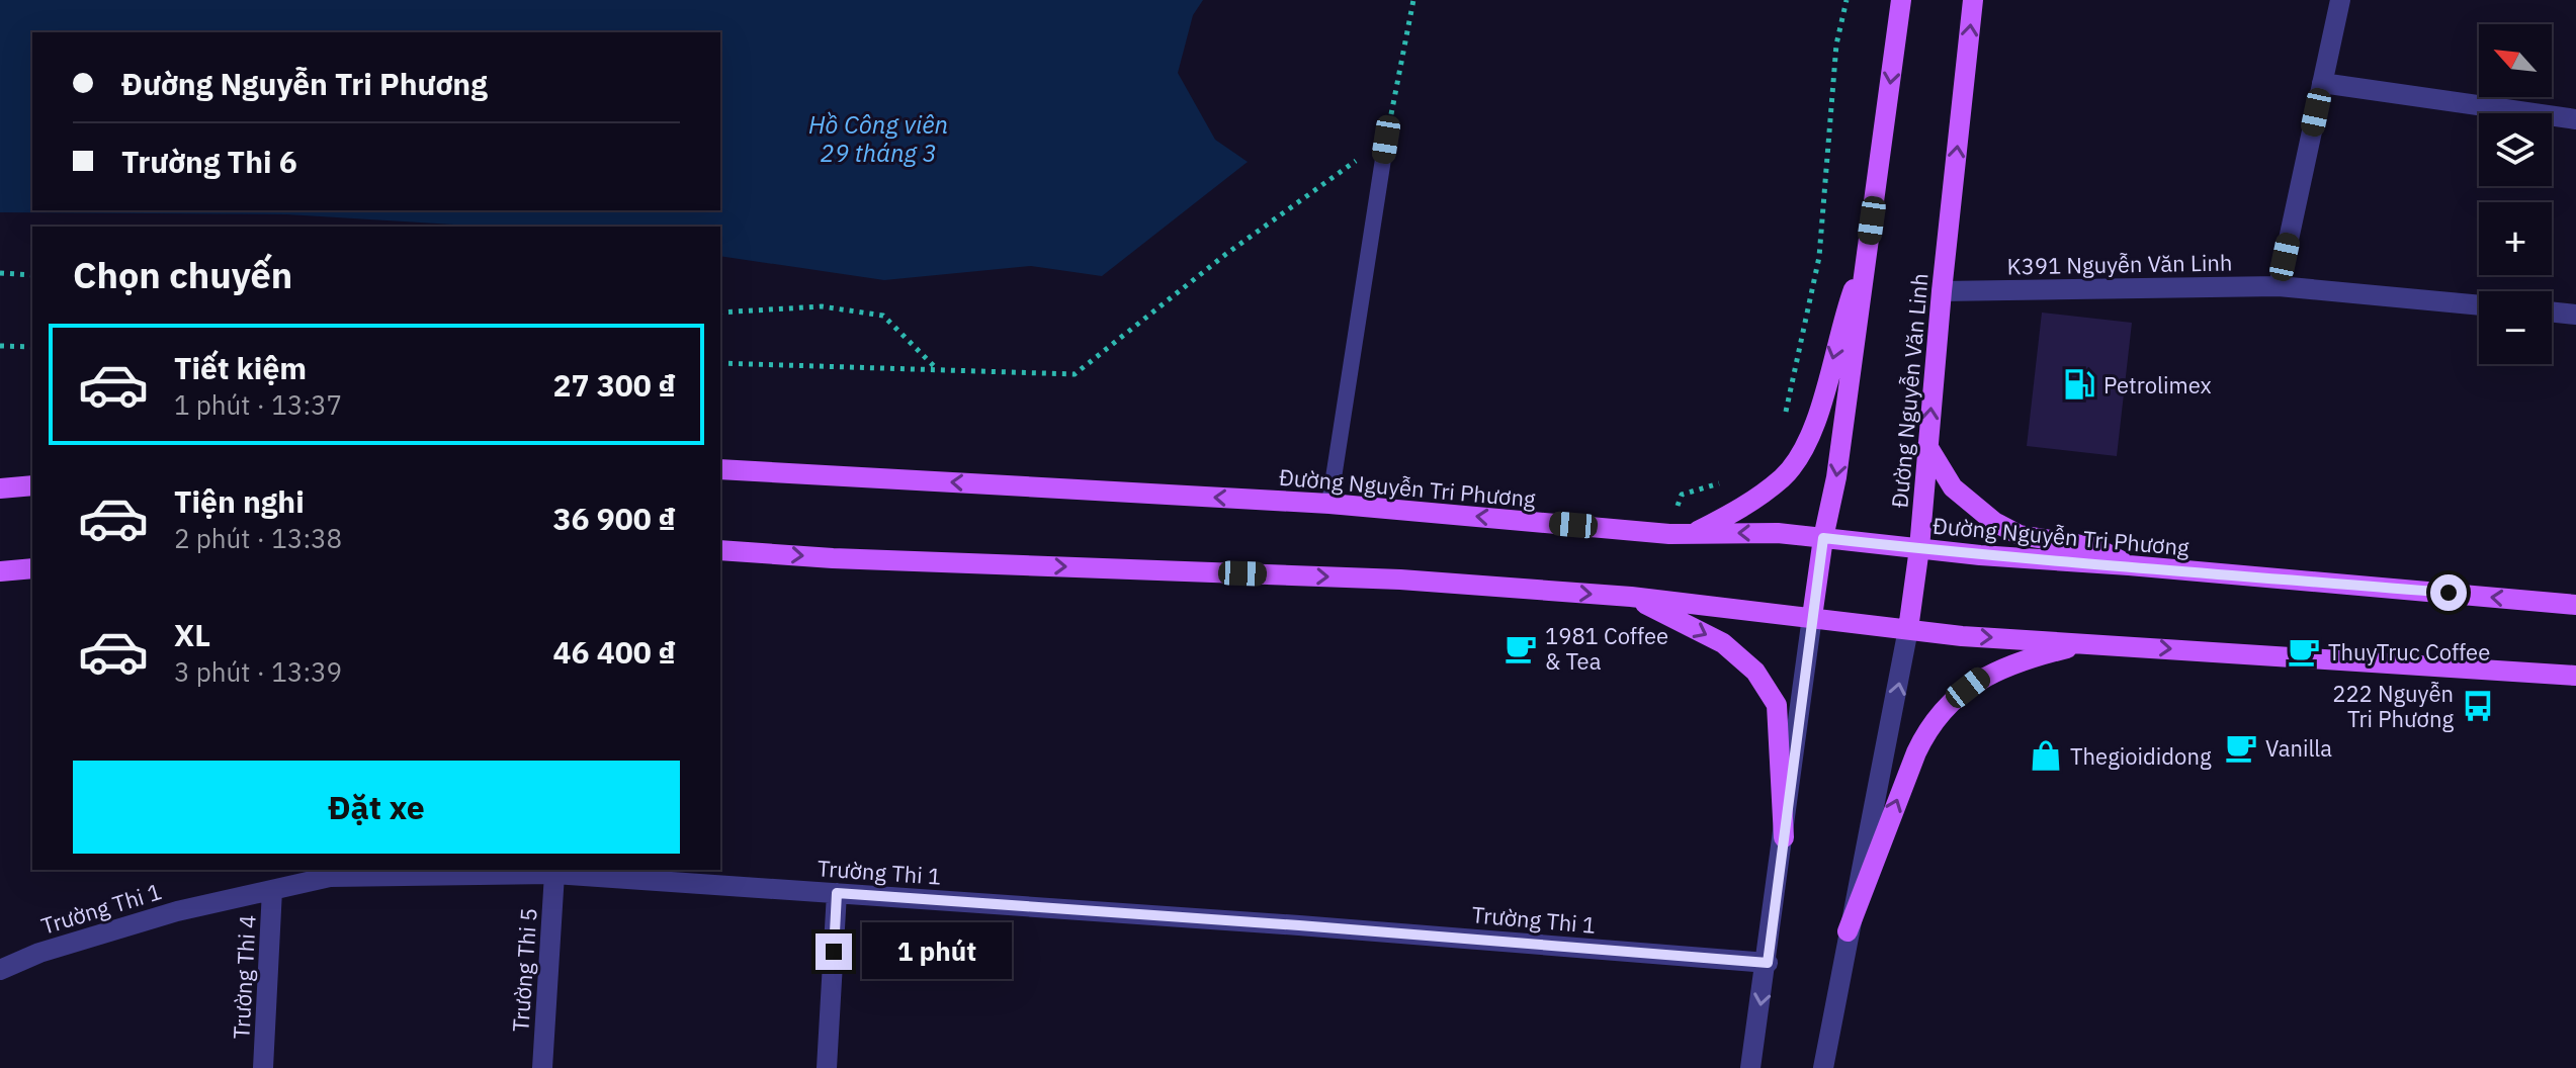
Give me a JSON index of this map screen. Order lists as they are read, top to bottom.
{
  "streets": {
    "main road": ["Đường Nguyễn Văn Linh", "Đường Nguyễn Tri Phương"],
    "street": [
      "K391 Nguyễn Văn Linh",
      "Trường Thi 1",
      "Trường Thi 5",
      "Trường Thi 4"
    ]
  },
  "crossings": [
    ["K391 Nguyễn Văn Linh", "Đường Nguyễn Văn Linh"],
    ["Đường Nguyễn Văn Linh", "Đường Nguyễn Tri Phương"],
    ["Trường Thi 1", "Trường Thi 5"],
    ["Trường Thi 1", "Trường Thi 4"]
  ],
  "water": ["Hồ Công viên 29 tháng 3"],
  "places": {
    "fuel station": ["Petrolimex"],
    "cafe": ["1981 Coffee & Tea", "ThuyTruc Coffee", "Vanilla"],
    "bus stop": ["222 Nguyễn Tri Phương"],
    "shop": ["Thegioididong"]
  },
  "north": "top left",
  "page": {
    "map_buttons": ["+", "−"],
    "banner": ["Đường Nguyễn Tri Phương", "Trường Thi 6"],
    "heading": "Chọn chuyến",
    "list": [
      {
        "name": "Tiết kiệm",
        "note": "1 phút · 13:37",
        "value": "27 300 ₫"
      },
      {
        "name": "Tiện nghi",
        "note": "2 phút · 13:38",
        "value": "36 900 ₫"
      },
      {
        "name": "XL",
        "note": "3 phút · 13:39",
        "value": "46 400 ₫"
      }
    ],
    "buttons": "Đặt xe",
    "bubble": "1 phút"
  }
}
